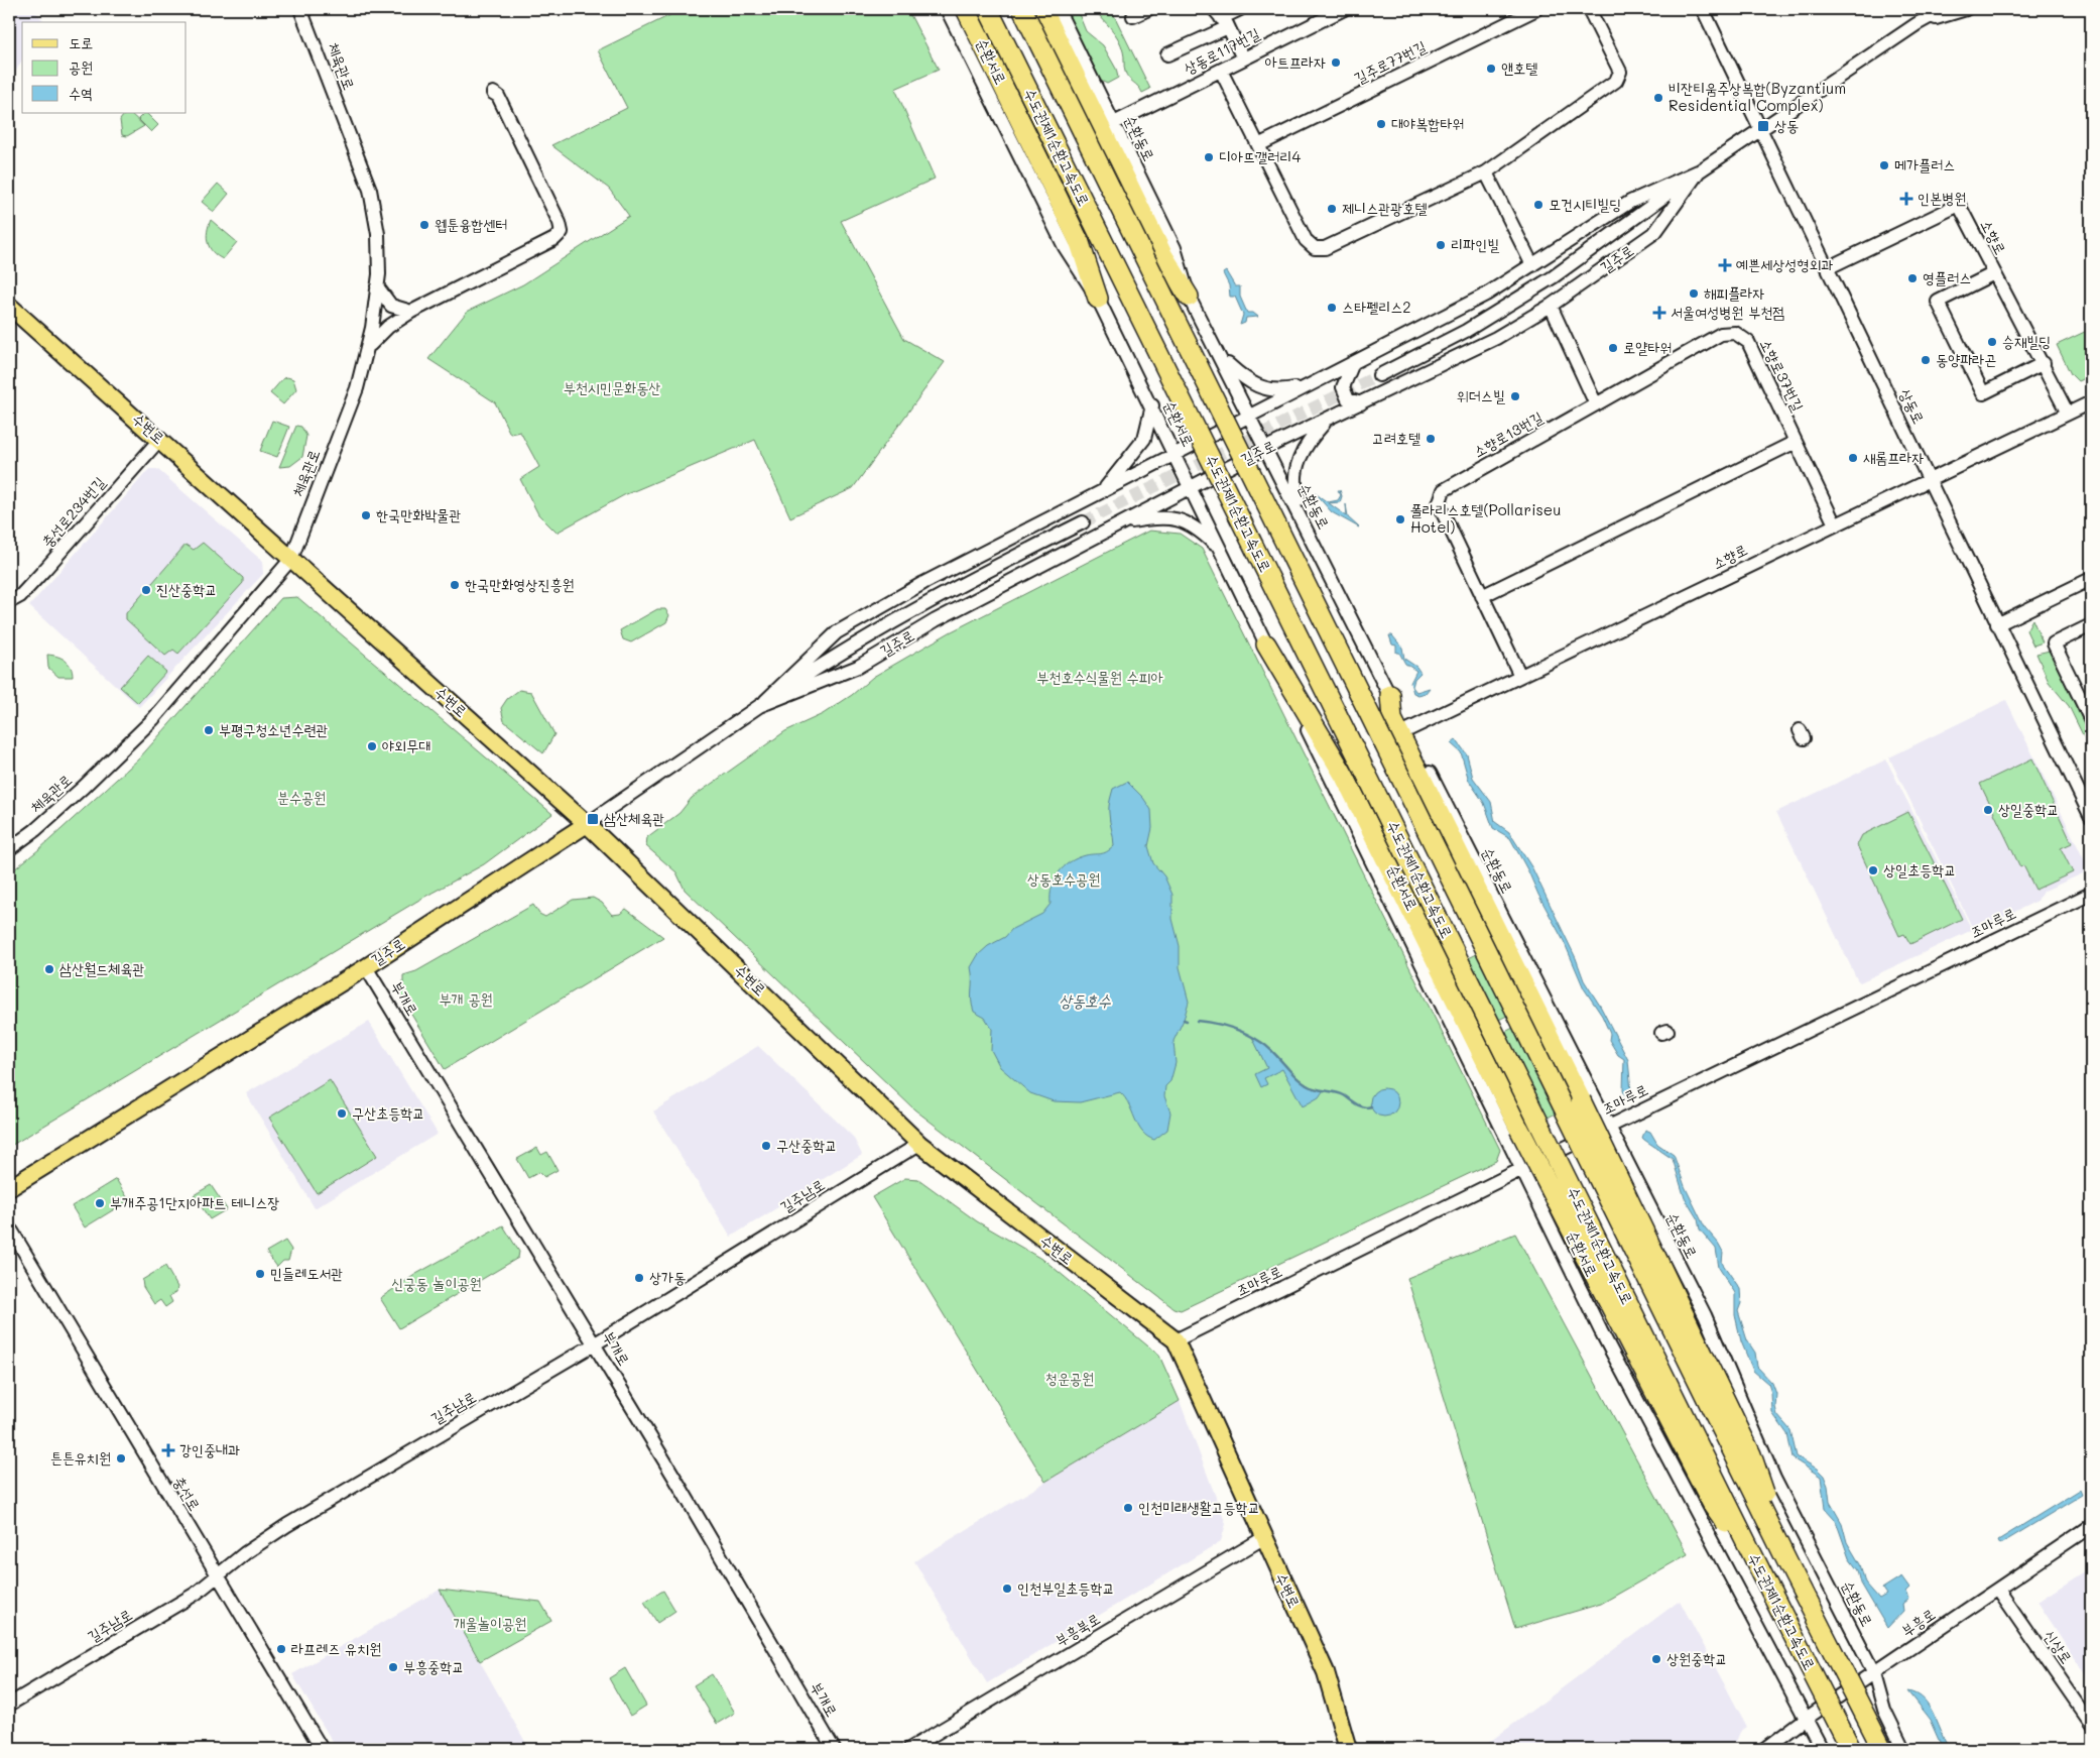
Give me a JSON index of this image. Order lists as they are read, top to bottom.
{
  "streets": {
    "highway": ["수도권제1순환고속도로"],
    "main road": ["길주로", "수변로"],
    "street": [
      "상동로117번길",
      "순환서로",
      "길주로77번길",
      "체육관로",
      "순환동로",
      "소향로",
      "소향로37번길",
      "상동로",
      "소향로13번길",
      "충선로234번길",
      "조마루로",
      "부개로",
      "길주남로",
      "충선로",
      "부흥로",
      "부흥북로",
      "신상로"
    ]
  },
  "crossings": [
    ["상동로117번길", "순환동로"],
    ["순환서로", "길주로"],
    ["순환서로", "조마루로"],
    ["순환서로", "부흥로"],
    ["체육관로", "수변로"],
    ["순환동로", "소향로"],
    ["순환동로", "길주로"],
    ["순환동로", "조마루로"],
    ["순환동로", "부흥로"],
    ["소향로", "소향로37번길"],
    ["소향로", "상동로"],
    ["소향로", "소향로13번길"],
    ["길주로", "상동로"],
    ["길주로", "수변로"],
    ["길주로", "부개로"],
    ["소향로37번길", "소향로13번길"],
    ["수변로", "충선로234번길"],
    ["수변로", "조마루로"],
    ["수변로", "길주남로"],
    ["수변로", "부흥북로"],
    ["부개로", "길주남로"],
    ["길주남로", "충선로"],
    ["부흥로", "신상로"]
  ],
  "water": ["상동호수"],
  "parks": [
    "부천시민문화동산",
    "부천호수식물원 수피아",
    "분수공원",
    "상동호수공원",
    "부개 공원",
    "신궁동 놀이공원",
    "청운공원",
    "개울놀이공원"
  ],
  "places": {
    "other": [
      "아트프라자",
      "앤호텔",
      "비잔티움주상복합(Byzantium Residential Complex)",
      "대야복합타워",
      "디아뜨갤러리4",
      "메가플러스",
      "모건시티빌딩",
      "제니스관광호텔",
      "웹툰융합센터",
      "리파인빌",
      "영플러스",
      "해피플라자",
      "스타펠리스2",
      "승재빌딩",
      "로얄타워",
      "동양파라곤",
      "위더스빌",
      "고려호텔",
      "새롬프라자",
      "한국만화박물관",
      "폴라리스호텔(Pollariseu Hotel)",
      "한국만화영상진흥원",
      "진산중학교",
      "부평구청소년수련관",
      "야외무대",
      "상일중학교",
      "상일초등학교",
      "삼산월드체육관",
      "구산초등학교",
      "구산중학교",
      "부개주공1단지아파트 테니스장",
      "민들레도서관",
      "상가동",
      "튼튼유치원",
      "인천미래생활고등학교",
      "인천부일초등학교",
      "라프레즈 유치원",
      "상원중학교",
      "부흥중학교"
    ],
    "transit": ["상동", "삼산체육관"],
    "health": [
      "인본병원",
      "예쁜세상성형외과",
      "서울여성병원 부천점",
      "강인중내과"
    ]
  },
  "legend": ["도로", "공원", "수역"]
}
